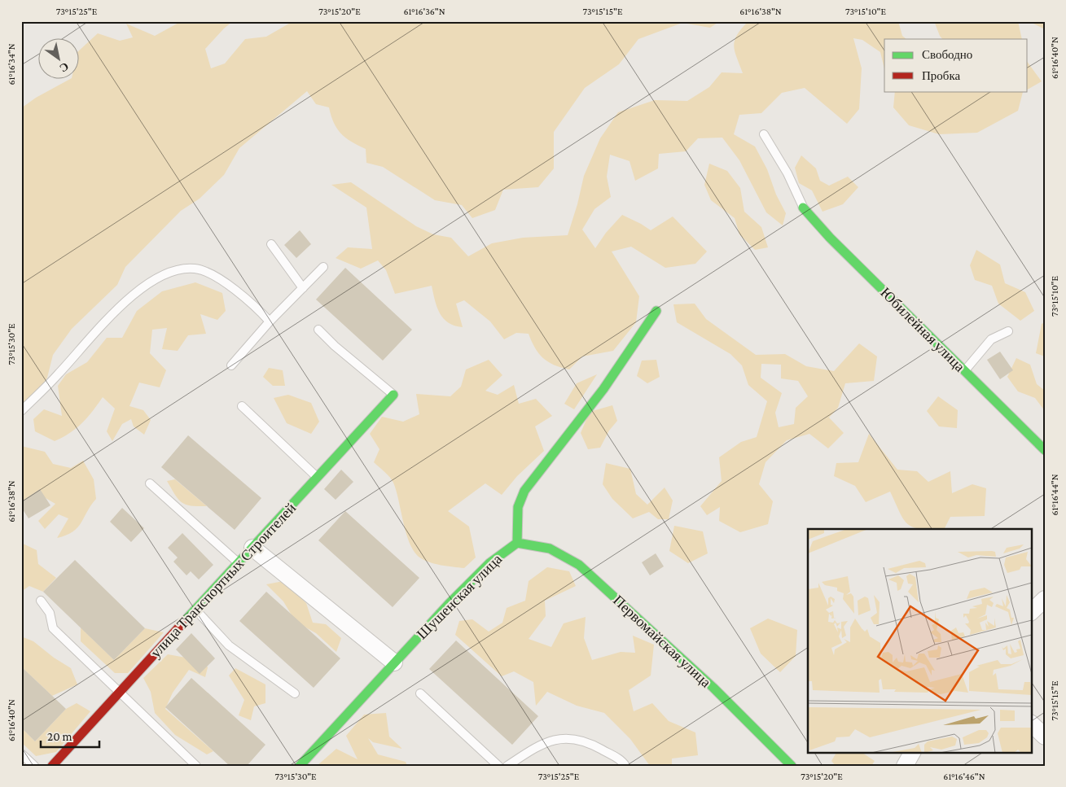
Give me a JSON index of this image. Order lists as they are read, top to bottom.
{
  "streets": {
    "street": [
      "Юбилейная улица",
      "улица Транспортных Строителей",
      "Шушенская улица",
      "Первомайская улица"
    ]
  },
  "crossings": [
    ["Шушенская улица", "Первомайская улица"]
  ],
  "legend": ["Свободно", "Пробка"],
  "scale_bar": "20 m",
  "north": "bottom right",
  "coordinates": [
    "73°15'25\"E",
    "73°15'20\"E",
    "61°16'36\"N",
    "73°15'15\"E",
    "61°16'38\"N",
    "73°15'10\"E",
    "61°16'40\"N",
    "61°16'34\"N",
    "73°15'30\"E",
    "61°16'44\"N",
    "61°16'46\"N"
  ]
}
